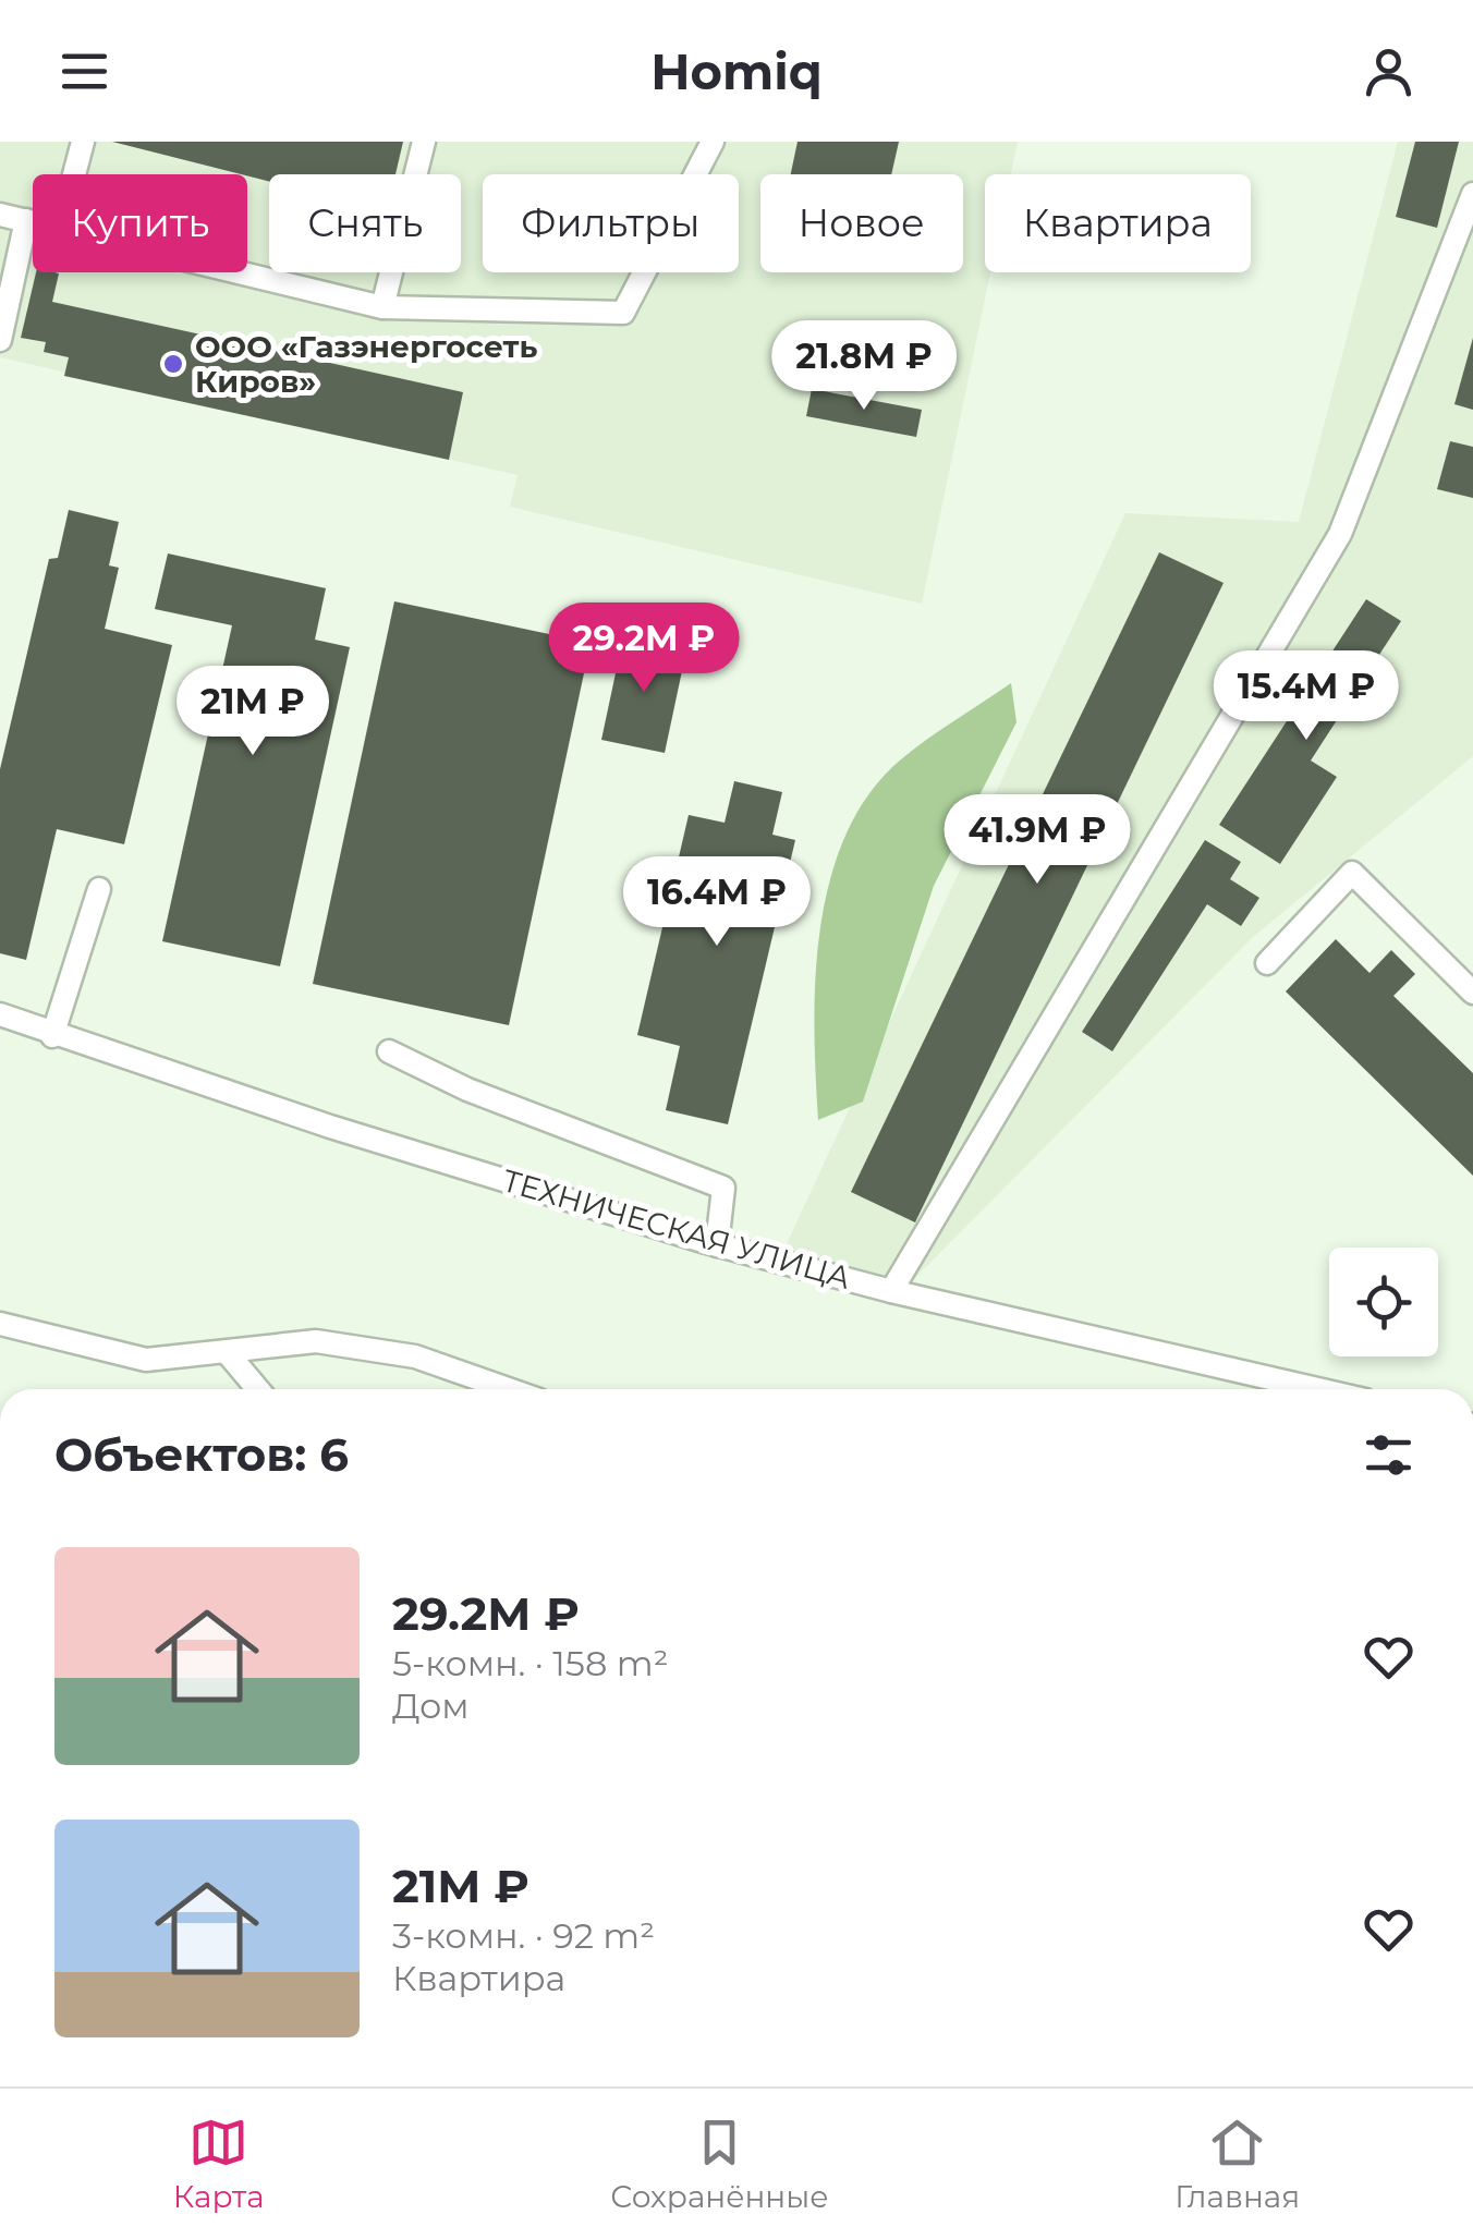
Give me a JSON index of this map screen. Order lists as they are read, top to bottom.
{
  "streets": {
    "lane": ["ТЕХНИЧЕСКАЯ УЛИЦА"]
  },
  "places": ["ООО «Газэнергосеть Киров»"],
  "page": {
    "header": "Homiq",
    "chip": [
      "Купить",
      "Снять",
      "Фильтры",
      "Новое",
      "Квартира"
    ],
    "price": [
      "21.8M ₽",
      "29.2M ₽",
      "15.4M ₽",
      "21M ₽",
      "41.9M ₽",
      "16.4M ₽"
    ],
    "heading": "Объектов: 6",
    "list": [
      {
        "name": "29.2M ₽",
        "note": "5-комн. · 158 m² · Дом"
      },
      {
        "name": "21M ₽",
        "note": "3-комн. · 92 m² · Квартира"
      }
    ],
    "tabs": ["Карта", "Сохранённые", "Главная"]
  }
}
